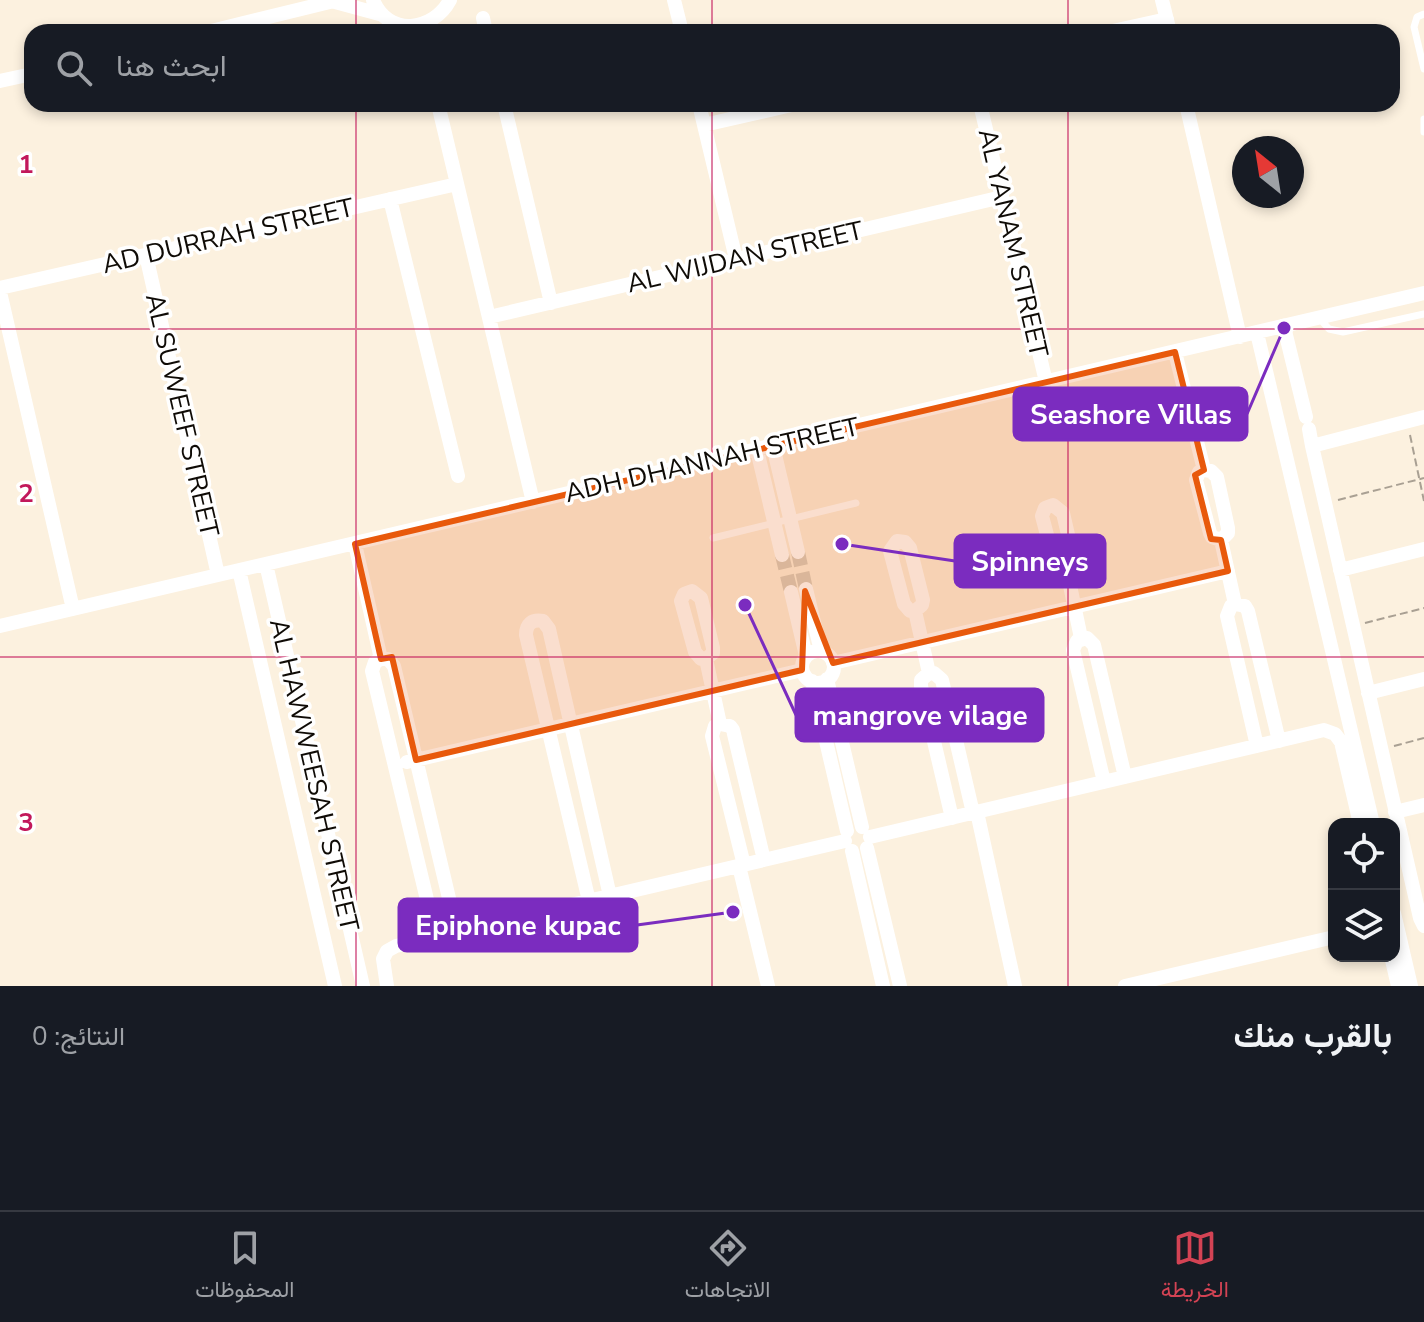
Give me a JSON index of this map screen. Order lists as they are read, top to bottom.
{
  "streets": {
    "street": [
      "AD DURRAH STREET",
      "AL YANAM STREET",
      "AL WIJDAN STREET",
      "AL SUWEEF STREET",
      "ADH DHANNAH STREET",
      "AL HAWWEESAH STREET"
    ]
  },
  "crossings": [
    ["AD DURRAH STREET", "AL SUWEEF STREET"],
    ["AL YANAM STREET", "AL WIJDAN STREET"],
    ["AL YANAM STREET", "ADH DHANNAH STREET"],
    ["AL SUWEEF STREET", "ADH DHANNAH STREET"],
    ["ADH DHANNAH STREET", "AL HAWWEESAH STREET"]
  ],
  "places": [
    "Seashore Villas",
    "Spinneys",
    "mangrove vilage",
    "Epiphone kupac"
  ],
  "north": "top left",
  "page": {
    "search": "ابحث هنا",
    "heading": ["بالقرب منك", "النتائج: 0"],
    "nav": ["الخريطة", "الاتجاهات", "المحفوظات"]
  },
  "grid": {
    "rows": ["1", "2", "3"]
  }
}
